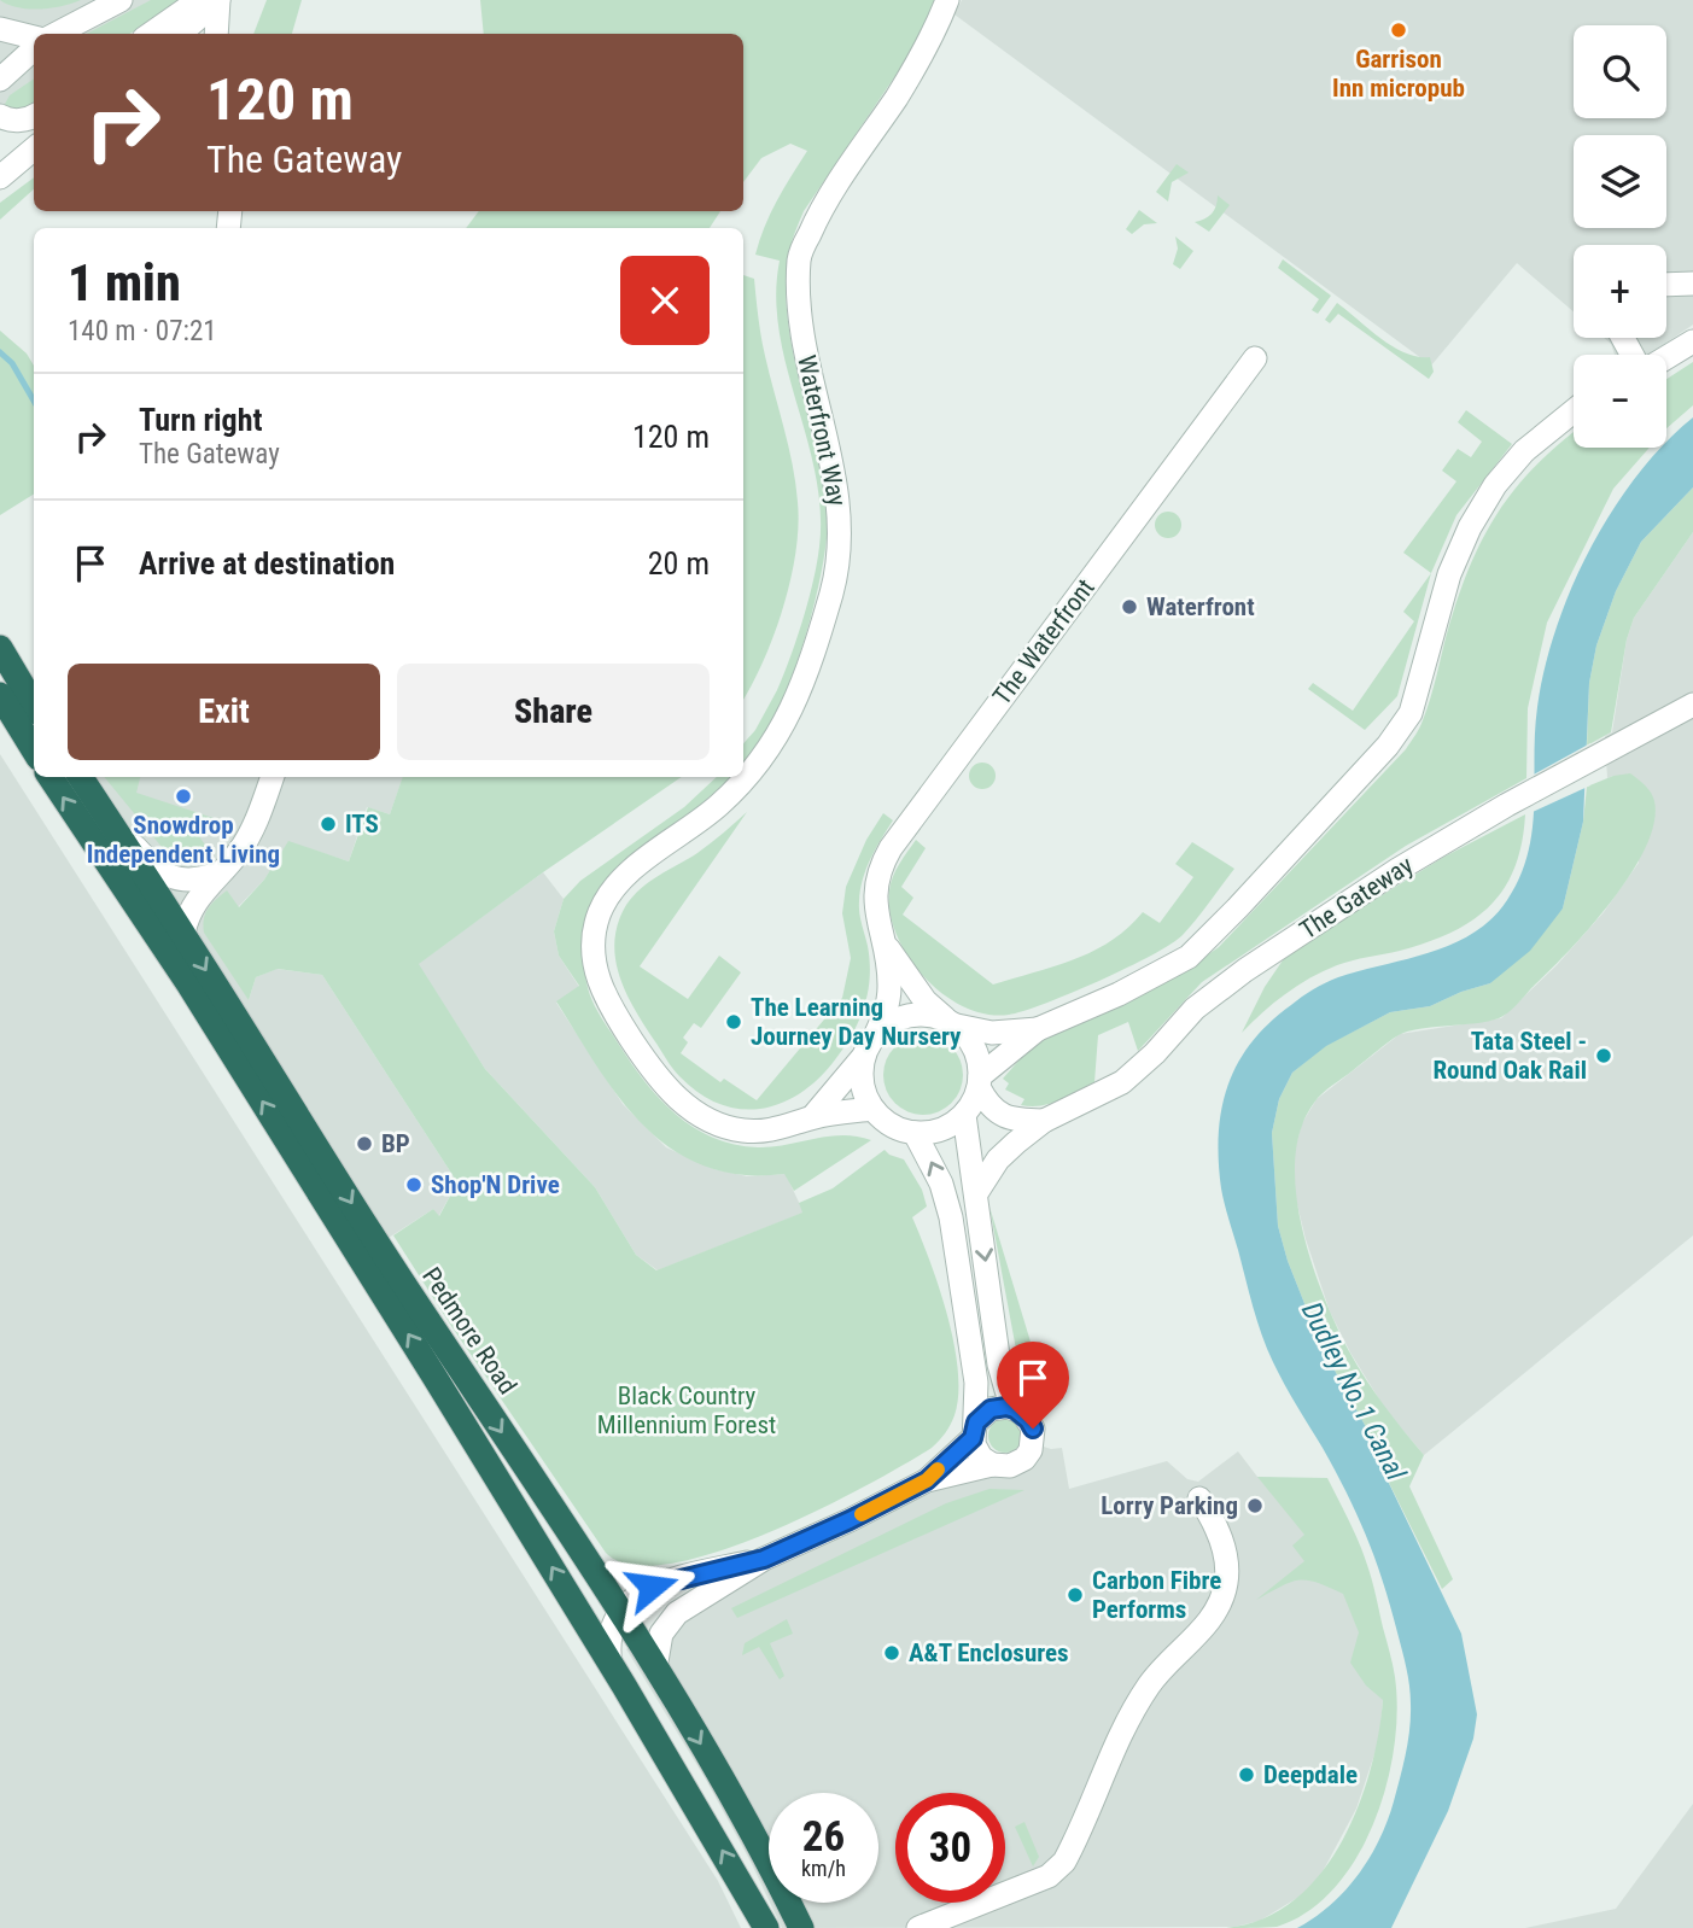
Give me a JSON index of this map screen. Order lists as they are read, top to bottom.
{
  "streets": {
    "highway": ["Pedmore Road"],
    "street": ["Waterfront Way", "The Waterfront", "The Gateway"]
  },
  "crossings": [
    ["Waterfront Way", "The Waterfront"]
  ],
  "water": ["Dudley No.1 Canal"],
  "parks": ["Black Country Millennium Forest"],
  "places": [
    "Garrison Inn micropub",
    "Waterfront",
    "Snowdrop Independent Living",
    "ITS",
    "The Learning Journey Day Nursery",
    "Tata Steel - Round Oak Rail",
    "BP",
    "Shop'N Drive",
    "Lorry Parking",
    "Carbon Fibre Performs",
    "A&T Enclosures",
    "Deepdale"
  ],
  "page": {
    "map_buttons": ["+", "−"],
    "turn": ["120 m", "The Gateway"],
    "heading": ["1 min", "140 m · 07:21"],
    "list": [
      {
        "name": "Turn right",
        "note": "The Gateway",
        "value": "120 m"
      },
      {
        "name": "Arrive at destination",
        "value": "20 m"
      }
    ],
    "buttons": ["Exit", "Share"],
    "speed": "26 km/h",
    "limit": "30"
  }
}
